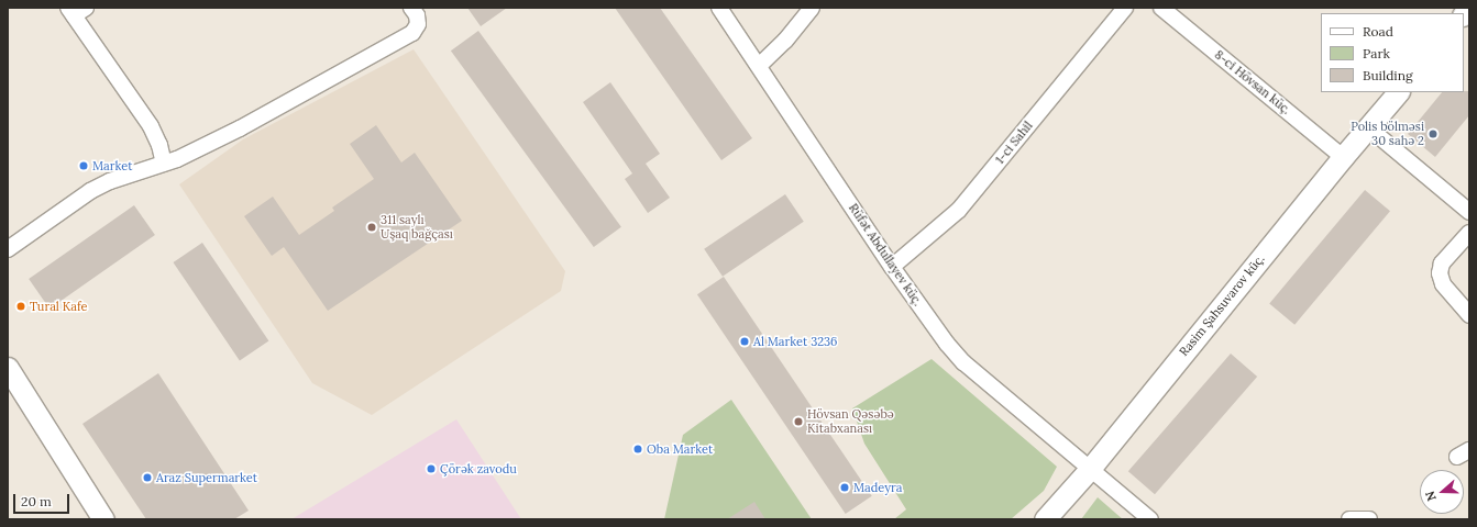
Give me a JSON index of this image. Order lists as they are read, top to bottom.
{
  "streets": {
    "street": [
      "8-ci Hövsan küç.",
      "1-ci Sahil",
      "Rüfət Abdullayev küç.",
      "Rasim Şahsuvarov küç."
    ]
  },
  "crossings": [
    ["8-ci Hövsan küç.", "Rasim Şahsuvarov küç."],
    ["1-ci Sahil", "Rüfət Abdullayev küç."],
    ["Rüfət Abdullayev küç.", "Rasim Şahsuvarov küç."]
  ],
  "places": [
    "Polis bölməsi 30 sahə 2",
    "Market",
    "311 saylı Uşaq bağçası",
    "Tural Kafe",
    "Al Market 3236",
    "Hövsan Qəsəbə Kitabxanası",
    "Oba Market",
    "Çörək zavodu",
    "Araz Supermarket",
    "Madeyra"
  ],
  "legend": ["Road", "Park", "Building"],
  "scale_bar": "20 m",
  "north": "left"
}
